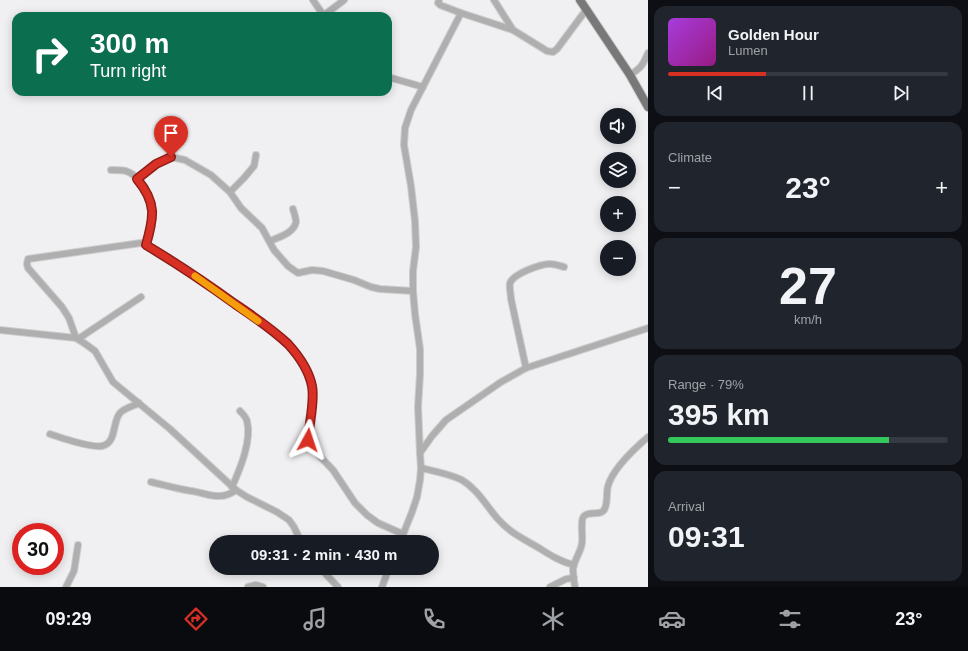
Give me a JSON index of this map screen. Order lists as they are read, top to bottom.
{
  "page": {
    "turn": ["300 m", "Turn right"],
    "song": ["Golden Hour", "Lumen"],
    "map_buttons": ["+", "−"],
    "tile": [
      "Climate",
      ["27", "km/h"],
      ["Range · 79%", "395 km"],
      ["Arrival", "09:31"]
    ],
    "heat": ["−", "23°", "+"],
    "limit": "30",
    "trip": "09:31 · 2 min · 430 m",
    "tabs": ["09:29", "23°"]
  }
}
